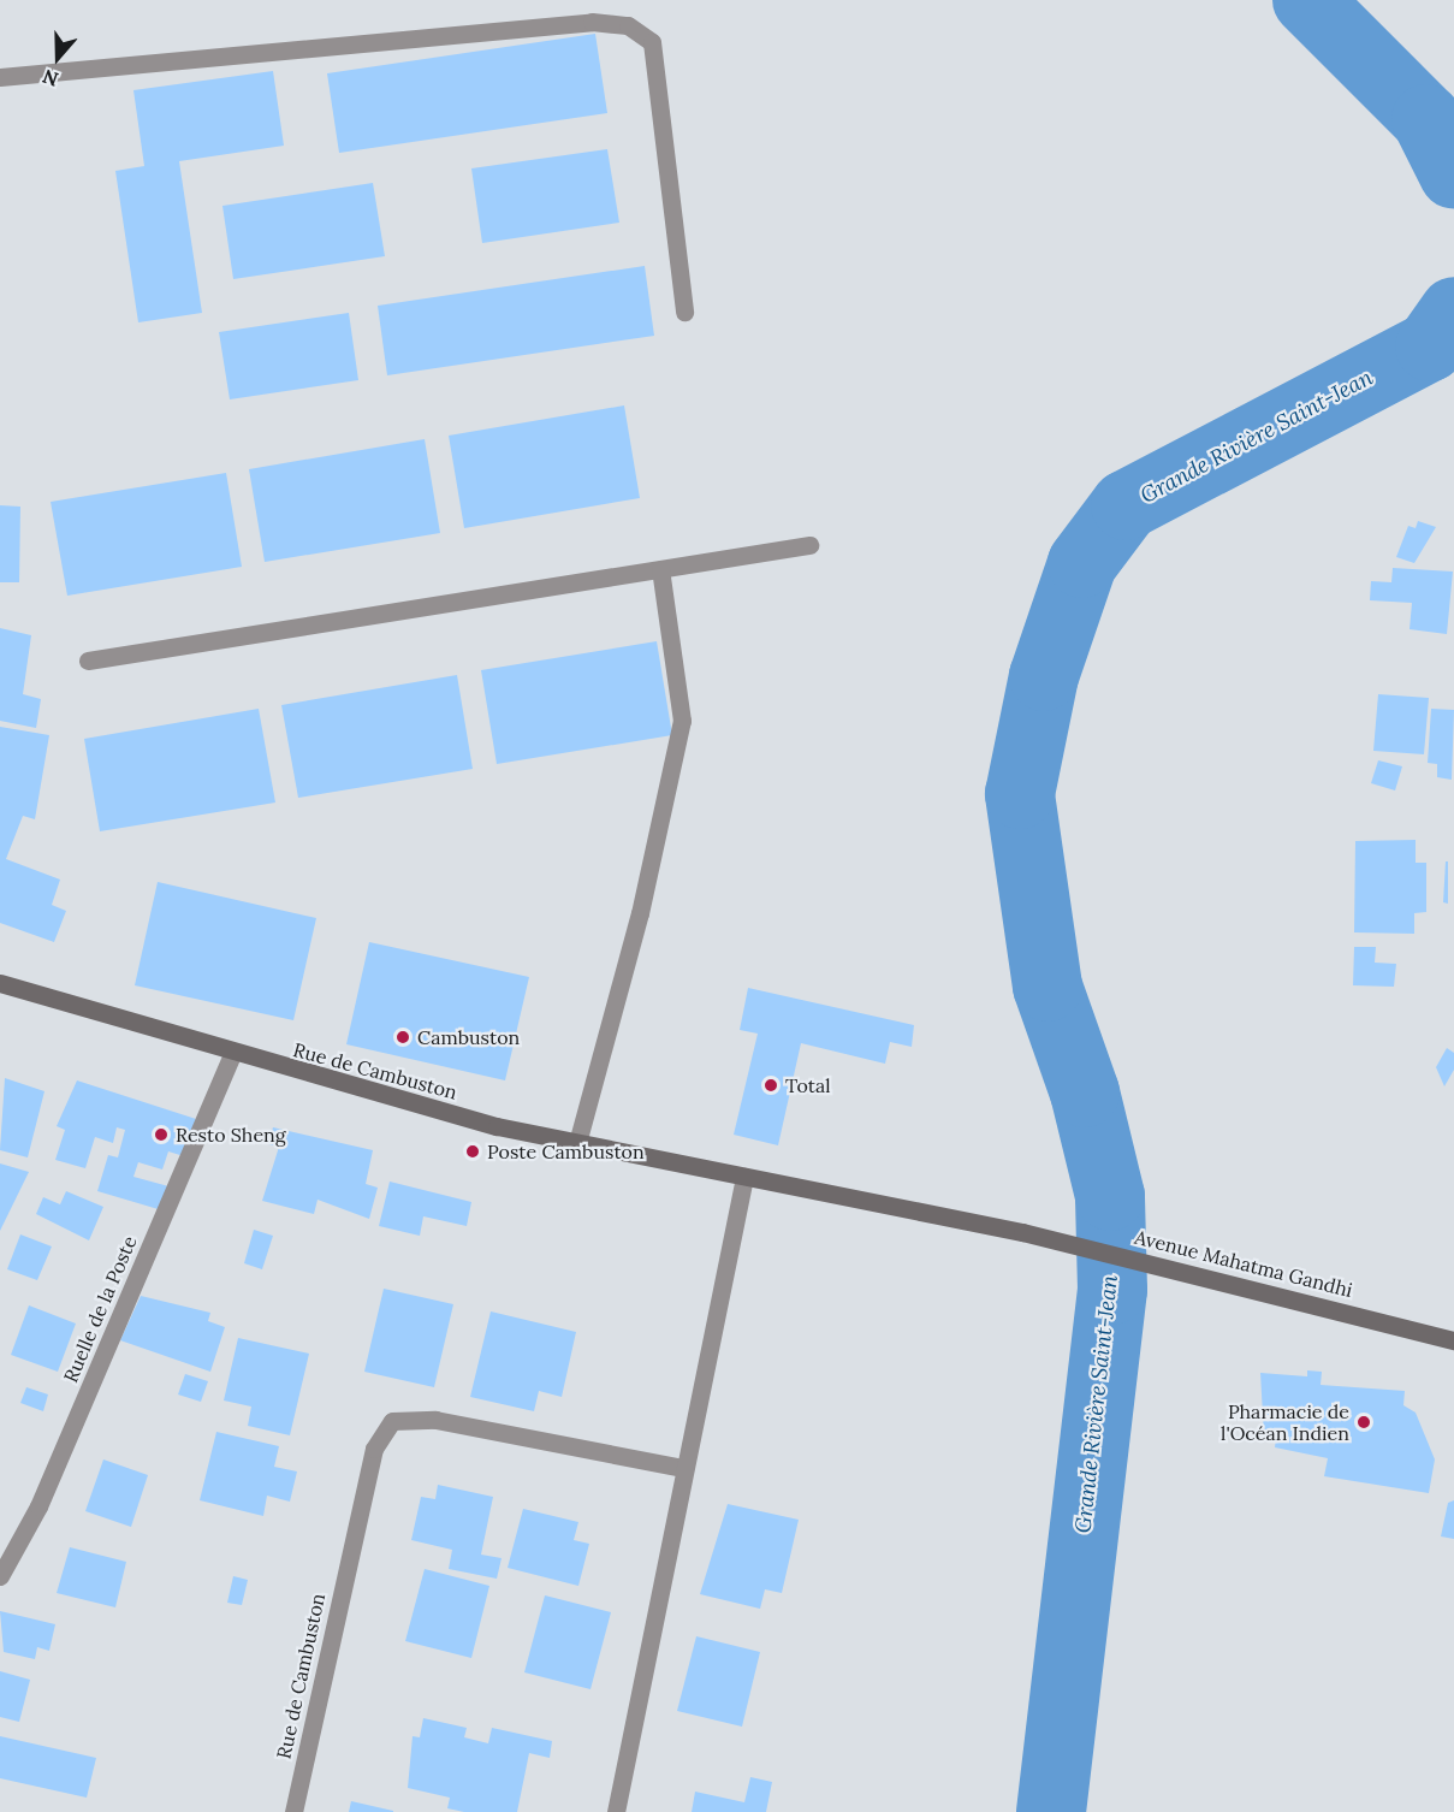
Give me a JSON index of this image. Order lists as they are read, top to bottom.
{
  "streets": {
    "main road": ["Rue de Cambuston", "Avenue Mahatma Gandhi"],
    "street": ["Ruelle de la Poste"]
  },
  "crossings": [
    ["Rue de Cambuston", "Avenue Mahatma Gandhi"],
    ["Rue de Cambuston", "Ruelle de la Poste"]
  ],
  "water": ["Grande Rivière Saint-Jean"],
  "places": [
    "Cambuston",
    "Total",
    "Resto Sheng",
    "Poste Cambuston",
    "Pharmacie de l'Océan Indien"
  ],
  "north": "bottom"
}
